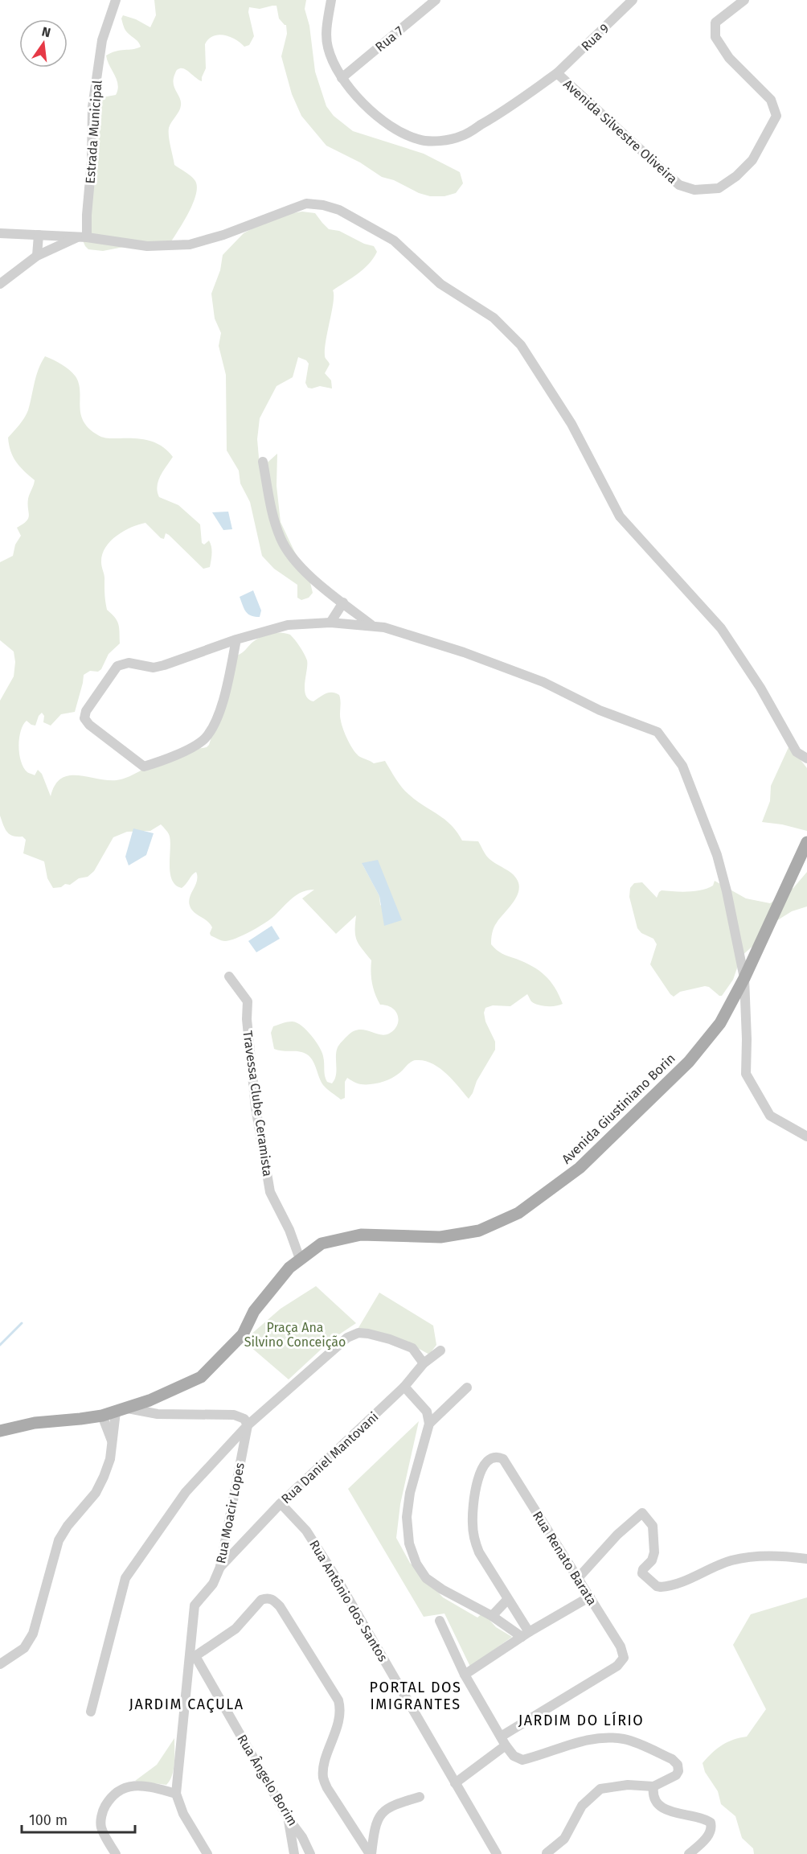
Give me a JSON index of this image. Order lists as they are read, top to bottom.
{
  "streets": {
    "main road": ["Avenida Giustiniano Borin"],
    "street": [
      "Rua 9",
      "Rua 7",
      "Avenida Silvestre Oliveira",
      "Estrada Municipal",
      "Travessa Clube Ceramista",
      "Rua Daniel Mantovani",
      "Rua Moacir Lopes",
      "Rua Renato Barata",
      "Rua Antônio dos Santos",
      "Rua Ângelo Borim"
    ]
  },
  "crossings": [
    ["Rua 9", "Avenida Silvestre Oliveira"],
    ["Rua 7", "Avenida Silvestre Oliveira"],
    ["Travessa Clube Ceramista", "Avenida Giustiniano Borin"],
    ["Rua Daniel Mantovani", "Rua Moacir Lopes"],
    ["Rua Daniel Mantovani", "Rua Antônio dos Santos"],
    ["Rua Moacir Lopes", "Rua Ângelo Borim"]
  ],
  "districts": ["PORTAL DOS IMIGRANTES", "JARDIM CAÇULA", "JARDIM DO LÍRIO"],
  "parks": ["Praça Ana Silvino Conceição"],
  "scale_bar": "100 m",
  "north": "top"
}
